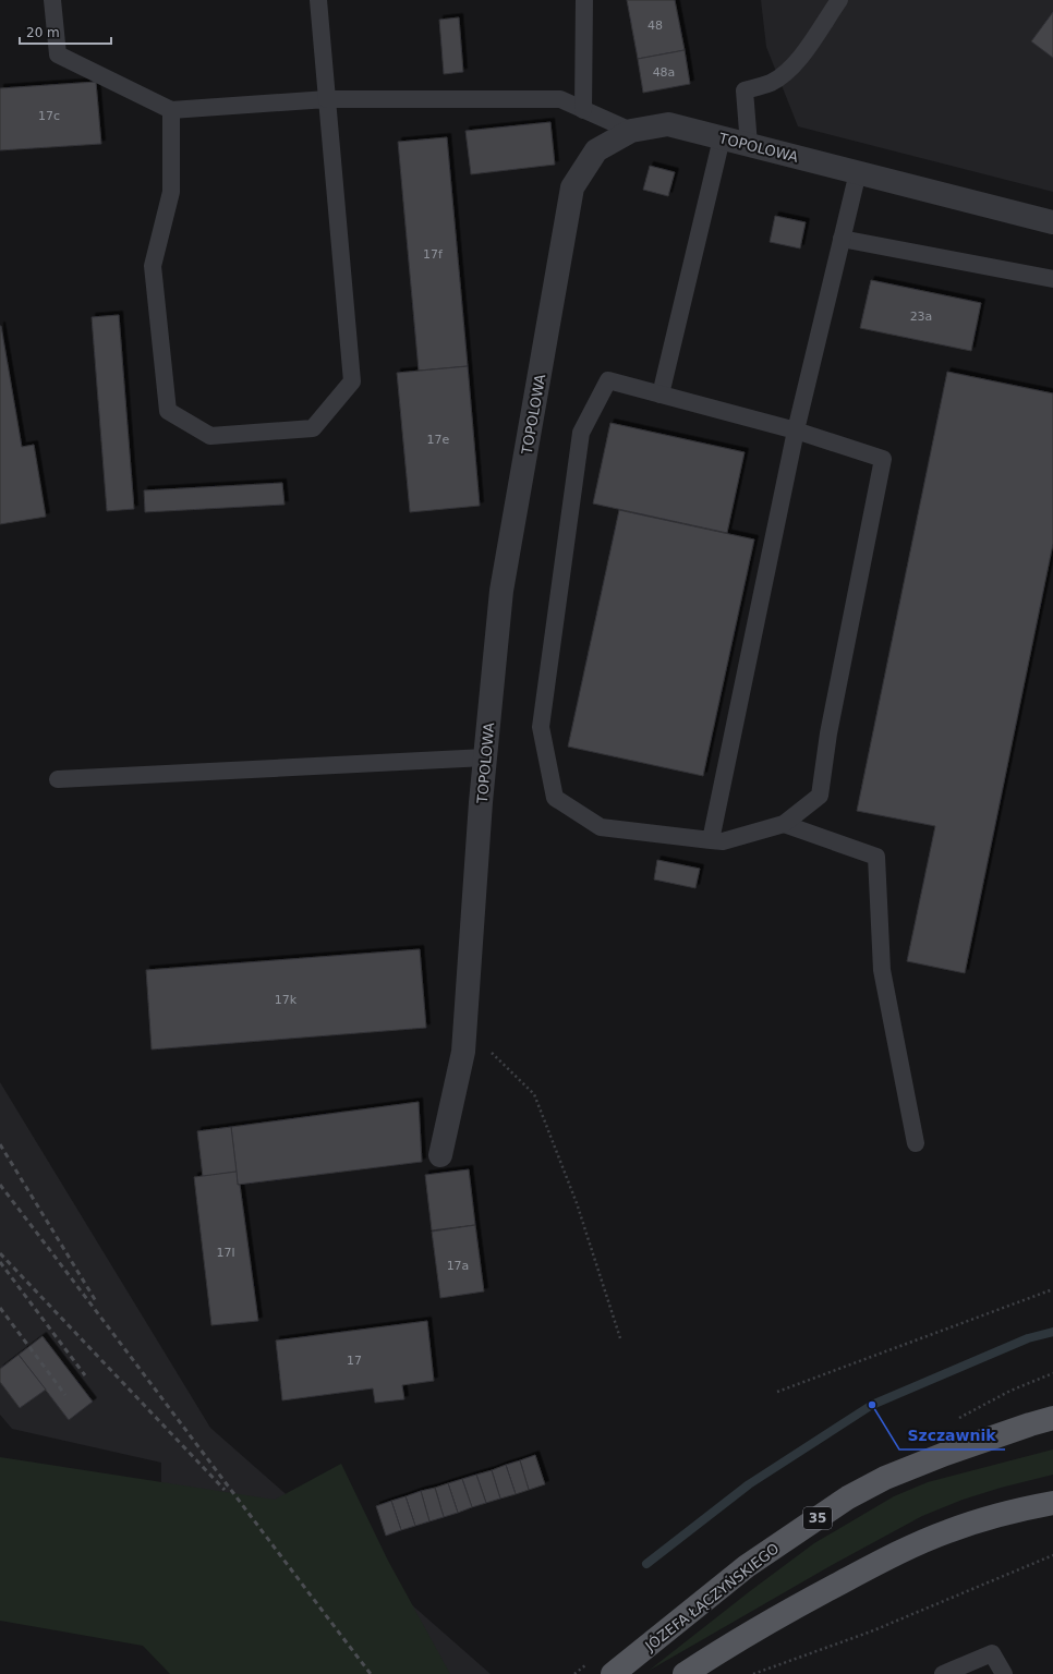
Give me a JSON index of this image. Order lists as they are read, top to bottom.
{
  "streets": {
    "main road": ["35", "JÓZEFA ŁĄCZYŃSKIEGO"],
    "street": ["TOPOLOWA"]
  },
  "places": ["Szczawnik"],
  "house_numbers": [
    "48",
    "48a",
    "17c",
    "17f",
    "23a",
    "17e",
    "17k",
    "17l",
    "17a",
    "17"
  ],
  "scale_bar": "20 m"
}
